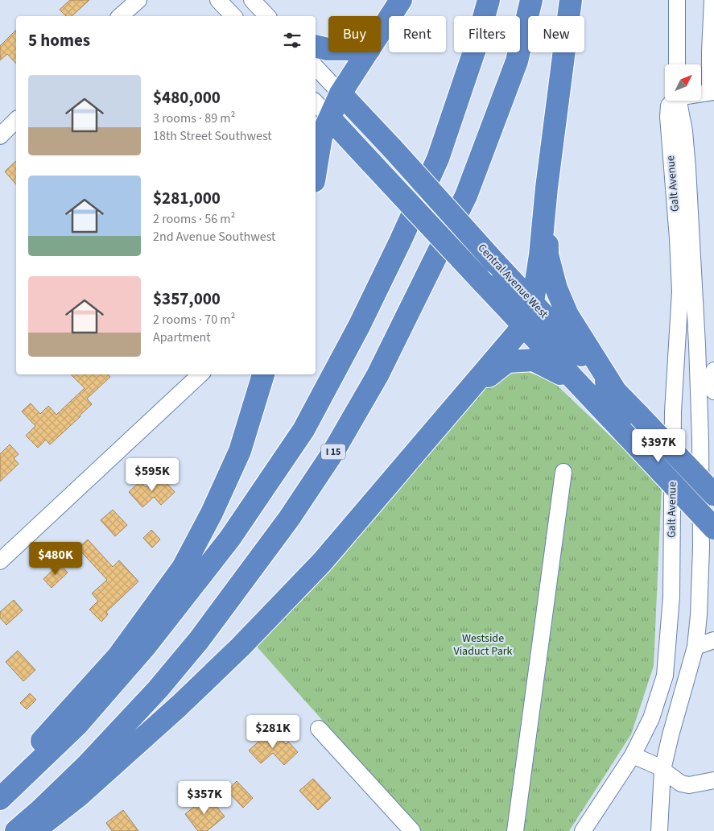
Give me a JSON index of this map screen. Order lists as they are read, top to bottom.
{
  "streets": {
    "highway": ["Central Avenue West", "I 15"],
    "street": ["Galt Avenue"]
  },
  "parks": ["Westside Viaduct Park"],
  "north": "top right",
  "page": {
    "chip": [
      "Buy",
      "Rent",
      "Filters",
      "New"
    ],
    "heading": "5 homes",
    "list": [
      {
        "name": "$480,000",
        "note": "3 rooms · 89 m² · 18th Street Southwest"
      },
      {
        "name": "$281,000",
        "note": "2 rooms · 56 m² · 2nd Avenue Southwest"
      },
      {
        "name": "$357,000",
        "note": "2 rooms · 70 m² · Apartment"
      }
    ],
    "price": [
      "$397K",
      "$595K",
      "$480K",
      "$281K",
      "$357K"
    ]
  }
}
